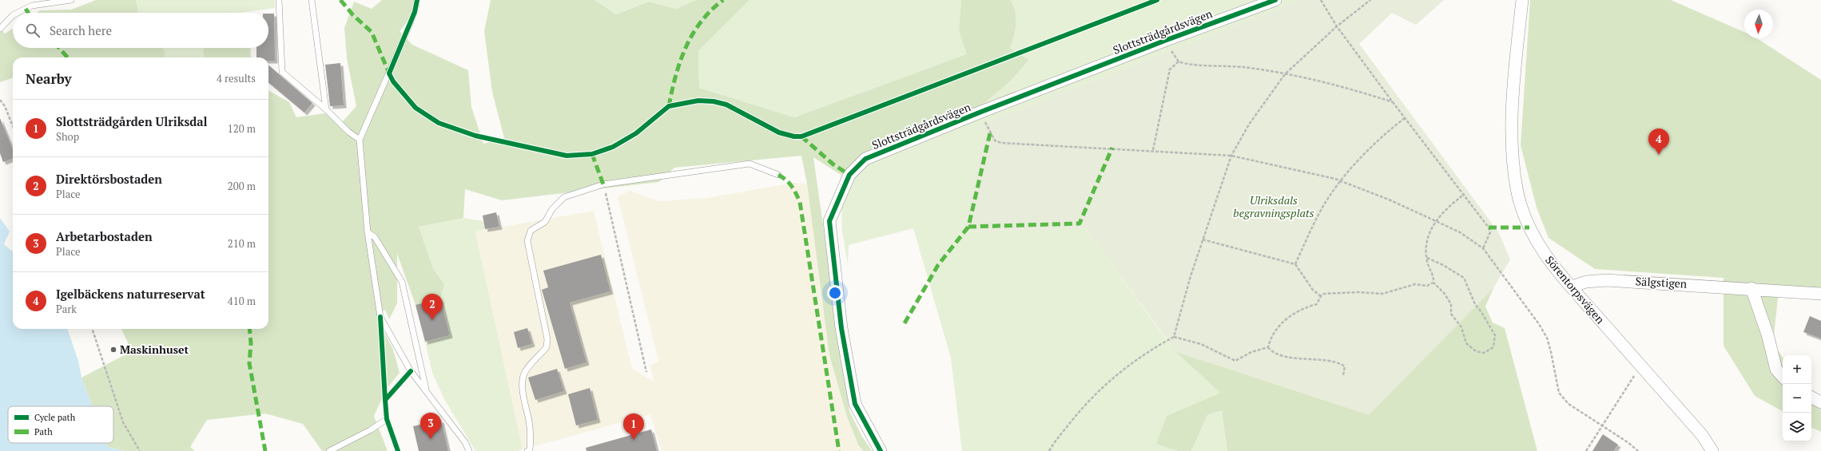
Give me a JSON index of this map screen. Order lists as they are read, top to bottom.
{
  "streets": {
    "street": ["Slottsträdgårdsvägen", "Sälgstigen", "Sörentorpsvägen"]
  },
  "crossings": [
    ["Sälgstigen", "Sörentorpsvägen"]
  ],
  "parks": ["Ulriksdals begravningsplats"],
  "places": ["Maskinhuset"],
  "legend": ["Cycle path", "Path"],
  "north": "bottom",
  "page": {
    "search": "Search here",
    "heading": ["Nearby", "4 results"],
    "list": [
      {
        "mark": "1",
        "name": "Slottsträdgården Ulriksdal",
        "note": "Shop",
        "value": "120 m"
      },
      {
        "mark": "2",
        "name": "Direktörsbostaden",
        "note": "Place",
        "value": "200 m"
      },
      {
        "mark": "3",
        "name": "Arbetarbostaden",
        "note": "Place",
        "value": "210 m"
      },
      {
        "mark": "4",
        "name": "Igelbäckens naturreservat",
        "note": "Park",
        "value": "410 m"
      }
    ],
    "pins": [
      "4",
      "2",
      "3",
      "1"
    ],
    "map_buttons": ["+", "−"]
  }
}
